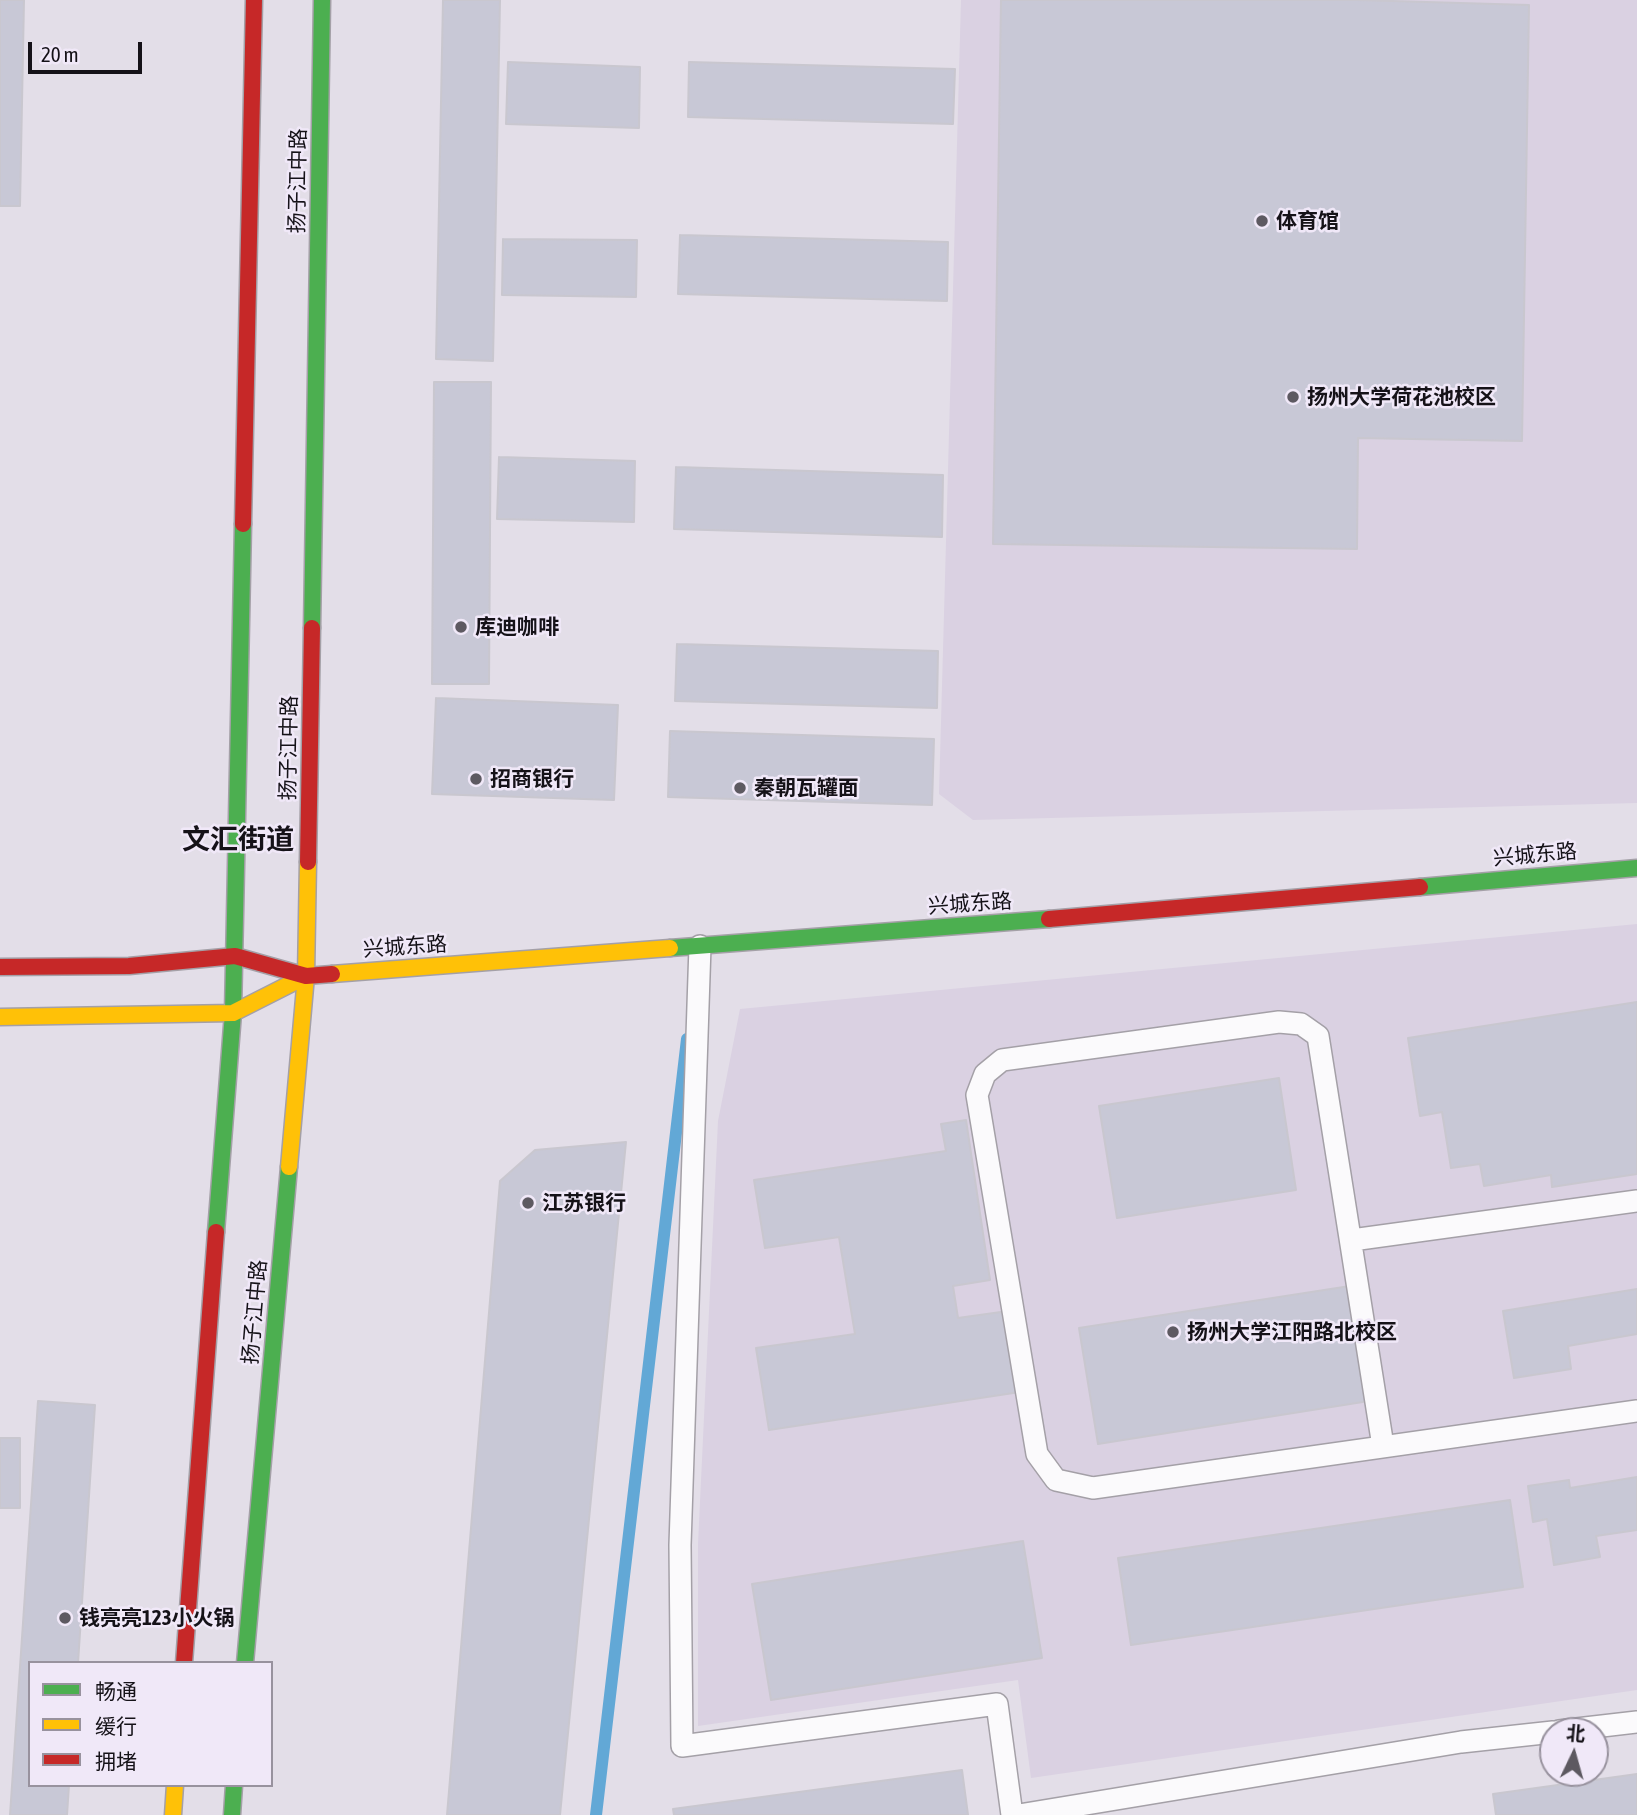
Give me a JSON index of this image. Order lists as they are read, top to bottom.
{
  "streets": {
    "main road": ["扬子江中路", "兴城东路"]
  },
  "crossings": [
    ["扬子江中路", "兴城东路"]
  ],
  "districts": ["文汇街道"],
  "places": [
    "体育馆",
    "扬州大学荷花池校区",
    "库迪咖啡",
    "招商银行",
    "秦朝瓦罐面",
    "江苏银行",
    "扬州大学江阳路北校区",
    "钱亮亮123小火锅"
  ],
  "legend": ["畅通", "缓行", "拥堵"],
  "scale_bar": "20 m",
  "north": "top"
}
